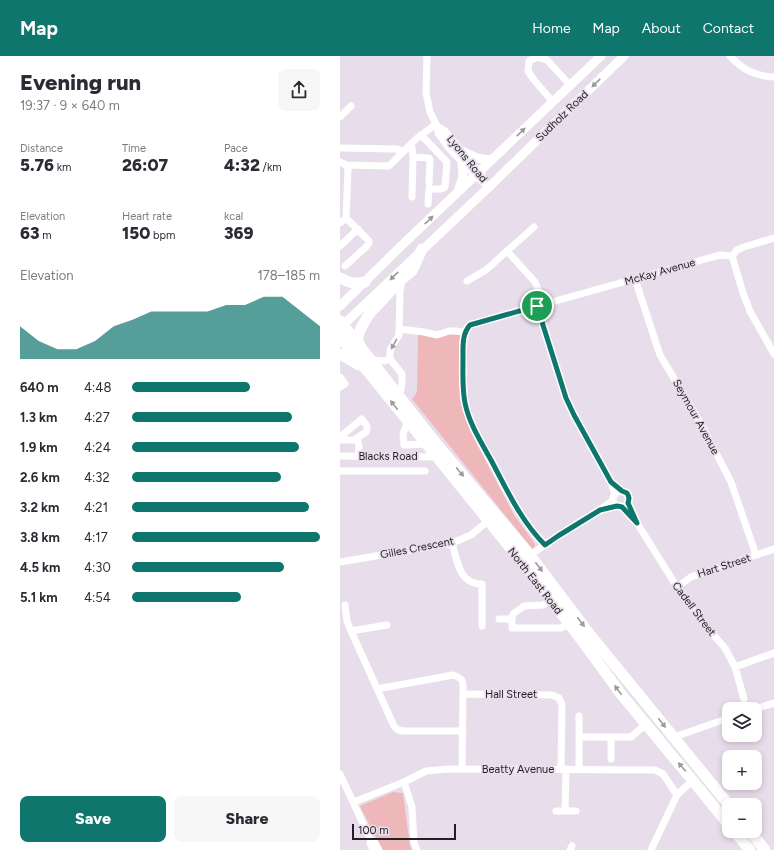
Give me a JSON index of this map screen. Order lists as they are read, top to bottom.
{
  "streets": {
    "highway": ["North East Road"],
    "main road": ["Sudholz Road"],
    "street": [
      "Lyons Road",
      "McKay Avenue",
      "Seymour Avenue",
      "Blacks Road",
      "Gilles Crescent",
      "Hart Street",
      "Cadell Street",
      "Hall Street",
      "Beatty Avenue"
    ]
  },
  "crossings": [
    ["Sudholz Road", "Lyons Road"],
    ["Sudholz Road", "North East Road"],
    ["McKay Avenue", "Seymour Avenue"],
    ["McKay Avenue", "Cadell Street"],
    ["Seymour Avenue", "Hart Street"],
    ["Blacks Road", "North East Road"],
    ["Gilles Crescent", "North East Road"],
    ["Hart Street", "Cadell Street"],
    ["Hall Street", "Beatty Avenue"]
  ],
  "scale_bar": "100 m",
  "page": {
    "header": "Map",
    "nav": [
      "Home",
      "Map",
      "About",
      "Contact"
    ],
    "heading": ["Evening run", "19:37 · 9 × 640 m"],
    "stats": [
      ["Distance", "5.76 km"],
      ["Time", "26:07"],
      ["Pace", "4:32 /km"],
      ["Elevation", "63 m"],
      ["Heart rate", "150 bpm"],
      ["kcal", "369"]
    ],
    "chart": ["Elevation", "178–185 m"],
    "list": [
      {
        "name": "640 m",
        "note": "4:48"
      },
      {
        "name": "1.3 km",
        "note": "4:27"
      },
      {
        "name": "1.9 km",
        "note": "4:24"
      },
      {
        "name": "2.6 km",
        "note": "4:32"
      },
      {
        "name": "3.2 km",
        "note": "4:21"
      },
      {
        "name": "3.8 km",
        "note": "4:17"
      },
      {
        "name": "4.5 km",
        "note": "4:30"
      },
      {
        "name": "5.1 km",
        "note": "4:54"
      }
    ],
    "map_buttons": ["+", "−"],
    "buttons": ["Save", "Share"],
    "scale": "100 m"
  }
}
